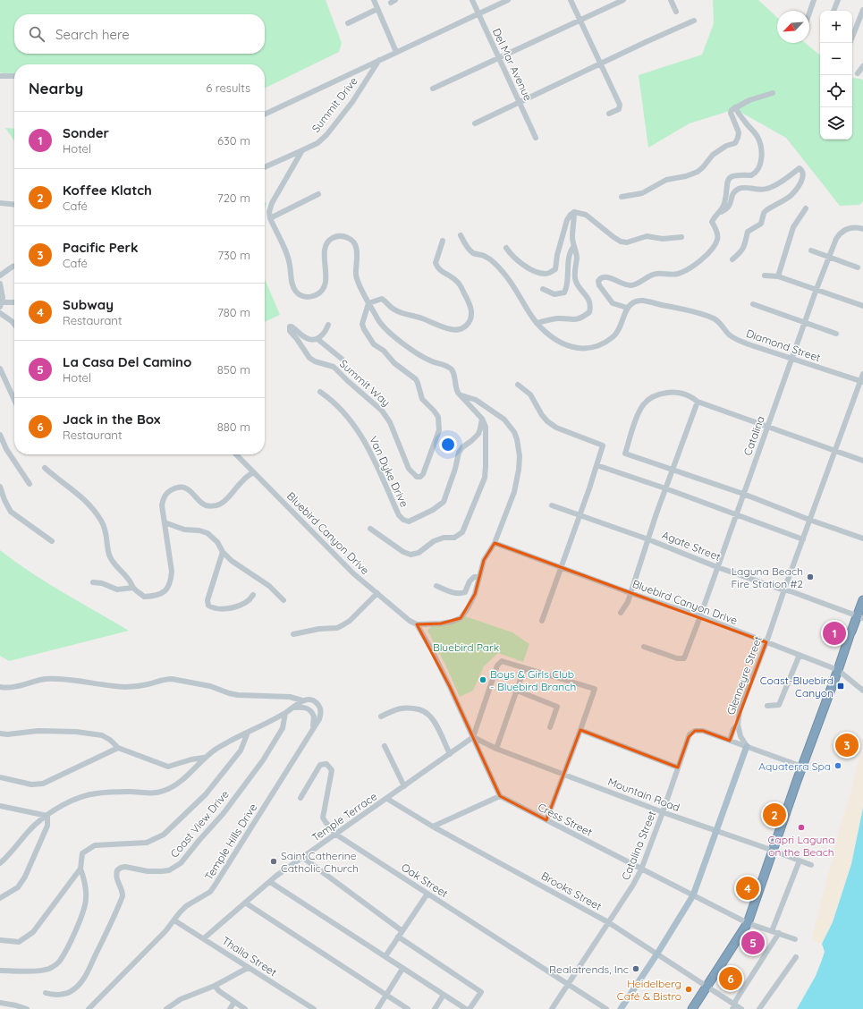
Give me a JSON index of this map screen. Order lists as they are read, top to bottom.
{
  "streets": {
    "street": [
      "Del Mar Avenue",
      "Summit Drive",
      "Diamond Street",
      "Summit Way",
      "Catalina",
      "Van Dyke Drive",
      "Bluebird Canyon Drive",
      "Agate Street",
      "Glenneyre Street",
      "Mountain Road",
      "Temple Terrace",
      "Cress Street",
      "Coast View Drive",
      "Temple Hills Drive",
      "Catalina Street",
      "Oak Street",
      "Brooks Street",
      "Thalia Street"
    ]
  },
  "crossings": [
    ["Diamond Street", "Catalina"],
    ["Diamond Street", "Glenneyre Street"],
    ["Catalina", "Bluebird Canyon Drive"],
    ["Catalina", "Agate Street"],
    ["Bluebird Canyon Drive", "Glenneyre Street"],
    ["Agate Street", "Glenneyre Street"],
    ["Mountain Road", "Temple Terrace"],
    ["Mountain Road", "Catalina Street"],
    ["Temple Terrace", "Oak Street"],
    ["Temple Terrace", "Brooks Street"],
    ["Temple Terrace", "Thalia Street"],
    ["Cress Street", "Catalina Street"],
    ["Temple Hills Drive", "Thalia Street"],
    ["Catalina Street", "Oak Street"],
    ["Catalina Street", "Brooks Street"]
  ],
  "parks": ["Bluebird Park"],
  "places": {
    "other": [
      "Laguna Beach Fire Station #2",
      "Boys & Girls Club - Bluebird Branch",
      "Aquaterra Spa",
      "Capri Laguna on the Beach",
      "Saint Catherine Catholic Church",
      "Realatrends, Inc",
      "Heidelberg Café & Bistro"
    ],
    "transit": ["Coast-Bluebird Canyon"]
  },
  "north": "bottom left",
  "page": {
    "map_buttons": ["+", "−"],
    "search": "Search here",
    "heading": ["Nearby", "6 results"],
    "list": [
      {
        "mark": "1",
        "name": "Sonder",
        "note": "Hotel",
        "value": "630 m"
      },
      {
        "mark": "2",
        "name": "Koffee Klatch",
        "note": "Café",
        "value": "720 m"
      },
      {
        "mark": "3",
        "name": "Pacific Perk",
        "note": "Café",
        "value": "730 m"
      },
      {
        "mark": "4",
        "name": "Subway",
        "note": "Restaurant",
        "value": "780 m"
      },
      {
        "mark": "5",
        "name": "La Casa Del Camino",
        "note": "Hotel",
        "value": "850 m"
      },
      {
        "mark": "6",
        "name": "Jack in the Box",
        "note": "Restaurant",
        "value": "880 m"
      }
    ],
    "pins": [
      "1",
      "3",
      "2",
      "4",
      "5",
      "6"
    ]
  }
}
